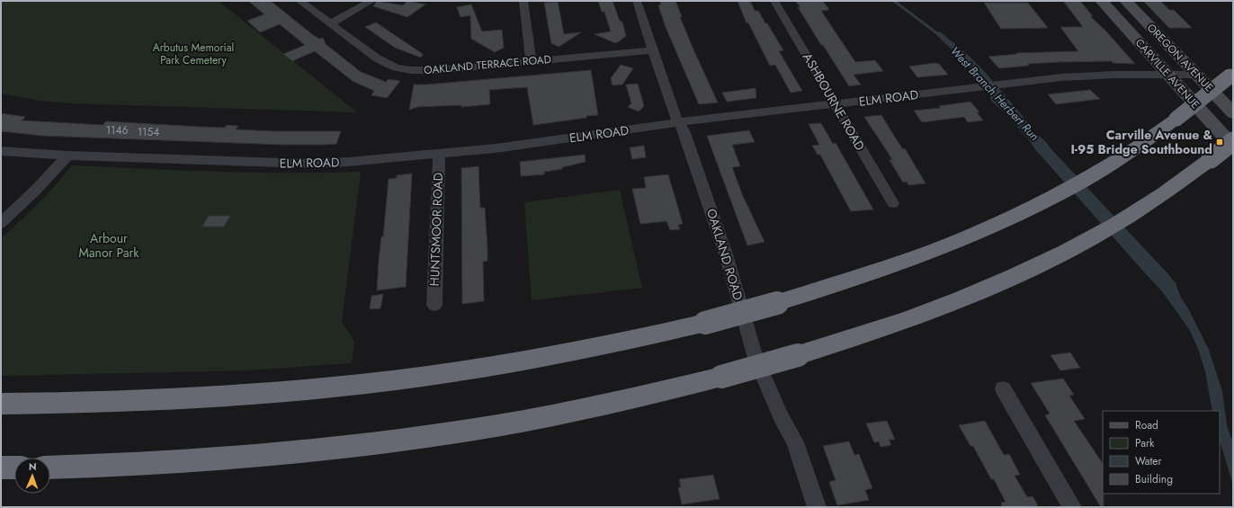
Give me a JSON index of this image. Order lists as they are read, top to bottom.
{
  "streets": {
    "street": [
      "OREGON AVENUE",
      "OAKLAND TERRACE ROAD",
      "CARVILLE AVENUE",
      "ELM ROAD",
      "ASHBOURNE ROAD",
      "HUNTSMOOR ROAD",
      "OAKLAND ROAD"
    ]
  },
  "crossings": [
    ["OREGON AVENUE", "ELM ROAD"],
    ["OAKLAND TERRACE ROAD", "OAKLAND ROAD"],
    ["CARVILLE AVENUE", "ELM ROAD"],
    ["ELM ROAD", "ASHBOURNE ROAD"],
    ["ELM ROAD", "HUNTSMOOR ROAD"],
    ["ELM ROAD", "OAKLAND ROAD"]
  ],
  "water": ["West Branch Herbert Run"],
  "parks": ["Arbutus Memorial Park Cemetery", "Arbour Manor Park"],
  "places": {
    "transit": ["Carville Avenue & I-95 Bridge Southbound"]
  },
  "house_numbers": ["1146", "1154"],
  "legend": [
    "Road",
    "Park",
    "Water",
    "Building"
  ],
  "north": "top"
}
